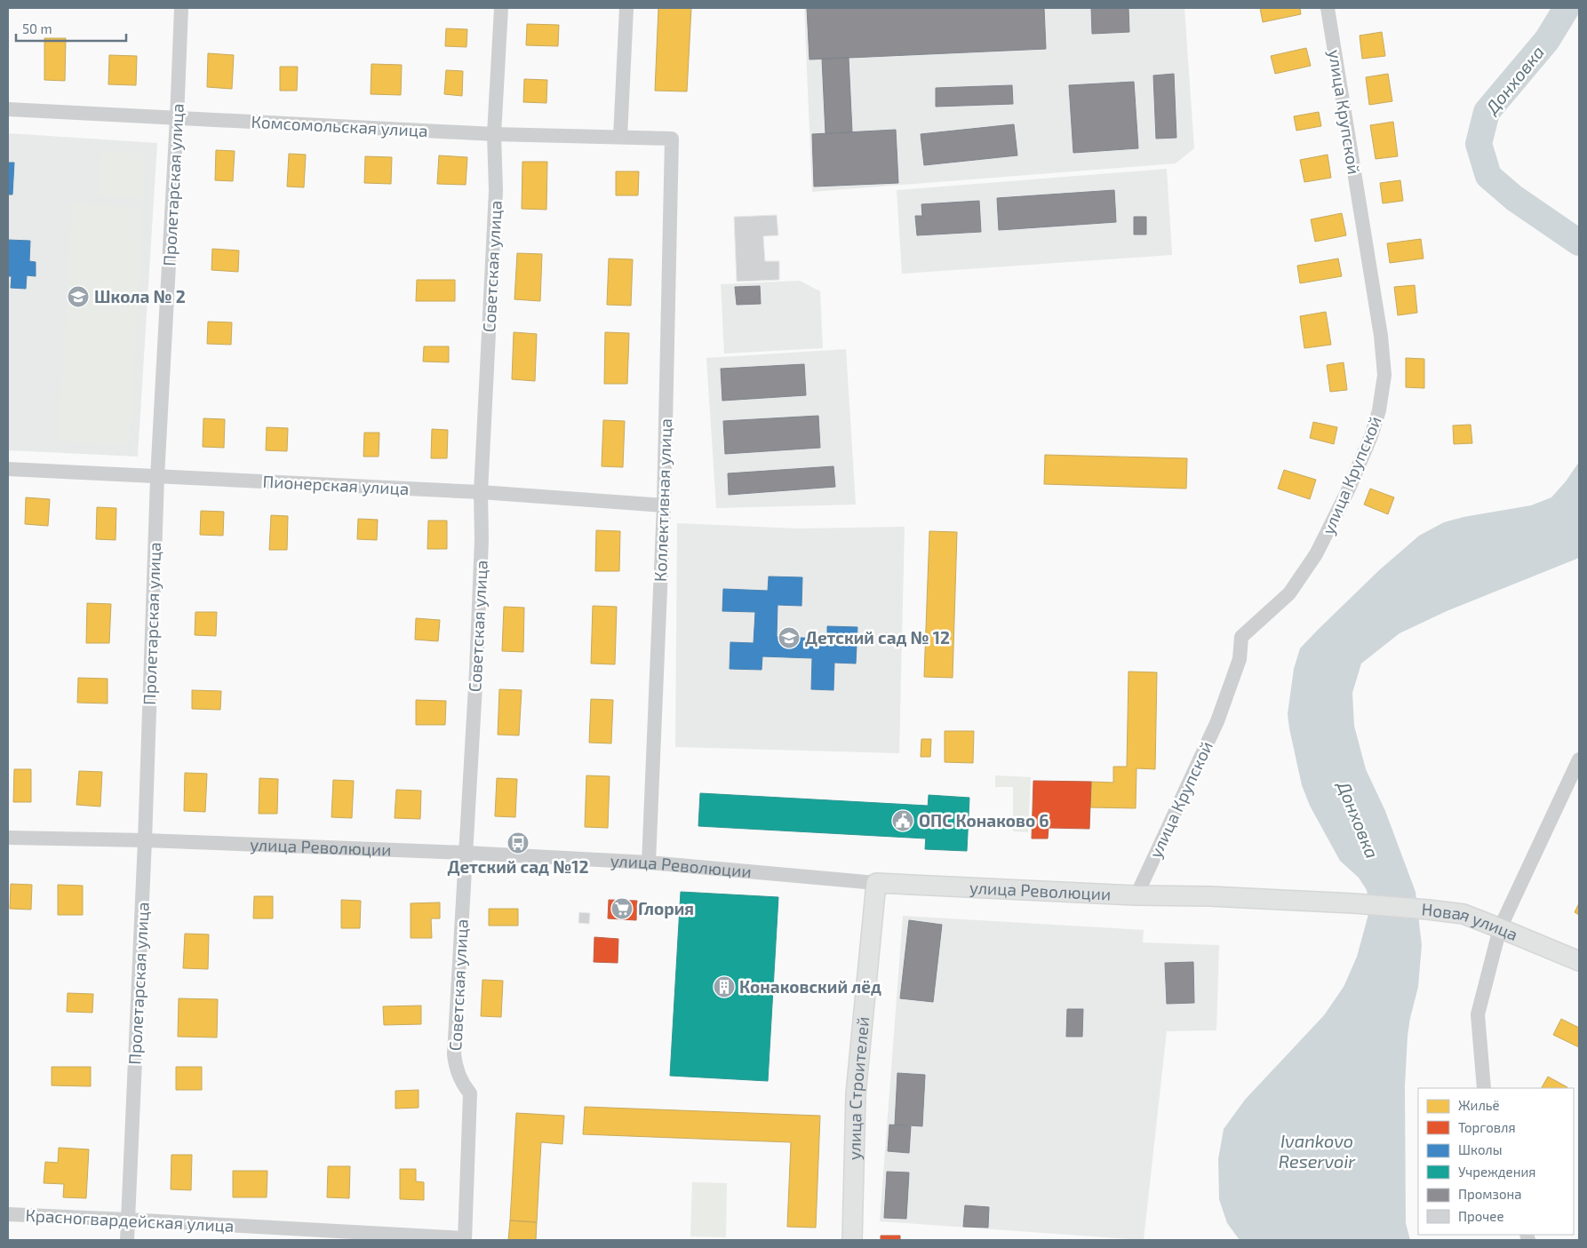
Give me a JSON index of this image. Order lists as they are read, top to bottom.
{
  "streets": {
    "main road": ["улица Революции", "Новая улица", "улица Строителей"],
    "street": [
      "улица Крупской",
      "Комсомольская улица",
      "Пролетарская улица",
      "Советская улица",
      "Пионерская улица",
      "Коллективная улица",
      "Красногвардейская улица"
    ]
  },
  "crossings": [
    ["улица Крупской", "улица Революции"],
    ["Комсомольская улица", "Пролетарская улица"],
    ["Комсомольская улица", "Советская улица"],
    ["Комсомольская улица", "Коллективная улица"],
    ["Пролетарская улица", "Пионерская улица"],
    ["Пролетарская улица", "улица Революции"],
    ["Пролетарская улица", "Красногвардейская улица"],
    ["Советская улица", "Пионерская улица"],
    ["Советская улица", "улица Революции"],
    ["Советская улица", "Красногвардейская улица"],
    ["Пионерская улица", "Коллективная улица"],
    ["Коллективная улица", "улица Революции"],
    ["улица Революции", "Новая улица"],
    ["улица Революции", "улица Строителей"]
  ],
  "water": ["Донховка", "Ivankovo Reservoir"],
  "places": {
    "school or university": ["Школа № 2", "Детский сад № 12"],
    "public building": ["ОПС Конаково 6"],
    "bus stop": ["Детский сад №12"],
    "supermarket": ["Глория"],
    "building": ["Конаковский лёд"]
  },
  "legend": [
    "Жильё",
    "Торговля",
    "Школы",
    "Учреждения",
    "Промзона",
    "Прочее"
  ],
  "scale_bar": "50 m"
}
